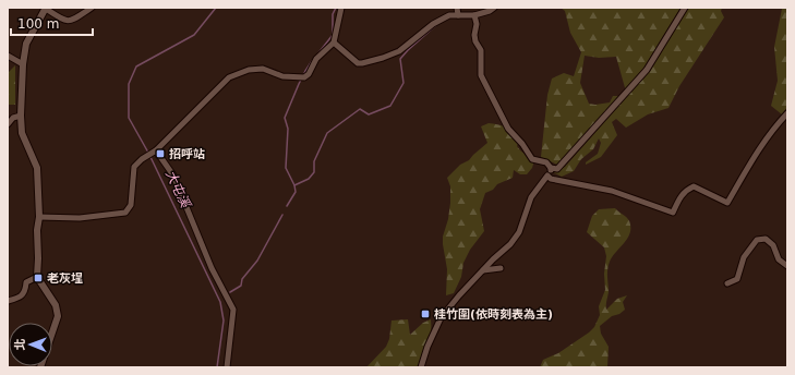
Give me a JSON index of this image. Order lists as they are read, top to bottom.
{
  "water": ["大屯溪"],
  "places": {
    "transit": ["招呼站", "老灰埕", "桂竹圍(依時刻表為主)"]
  },
  "scale_bar": "100 m",
  "north": "left"
}
